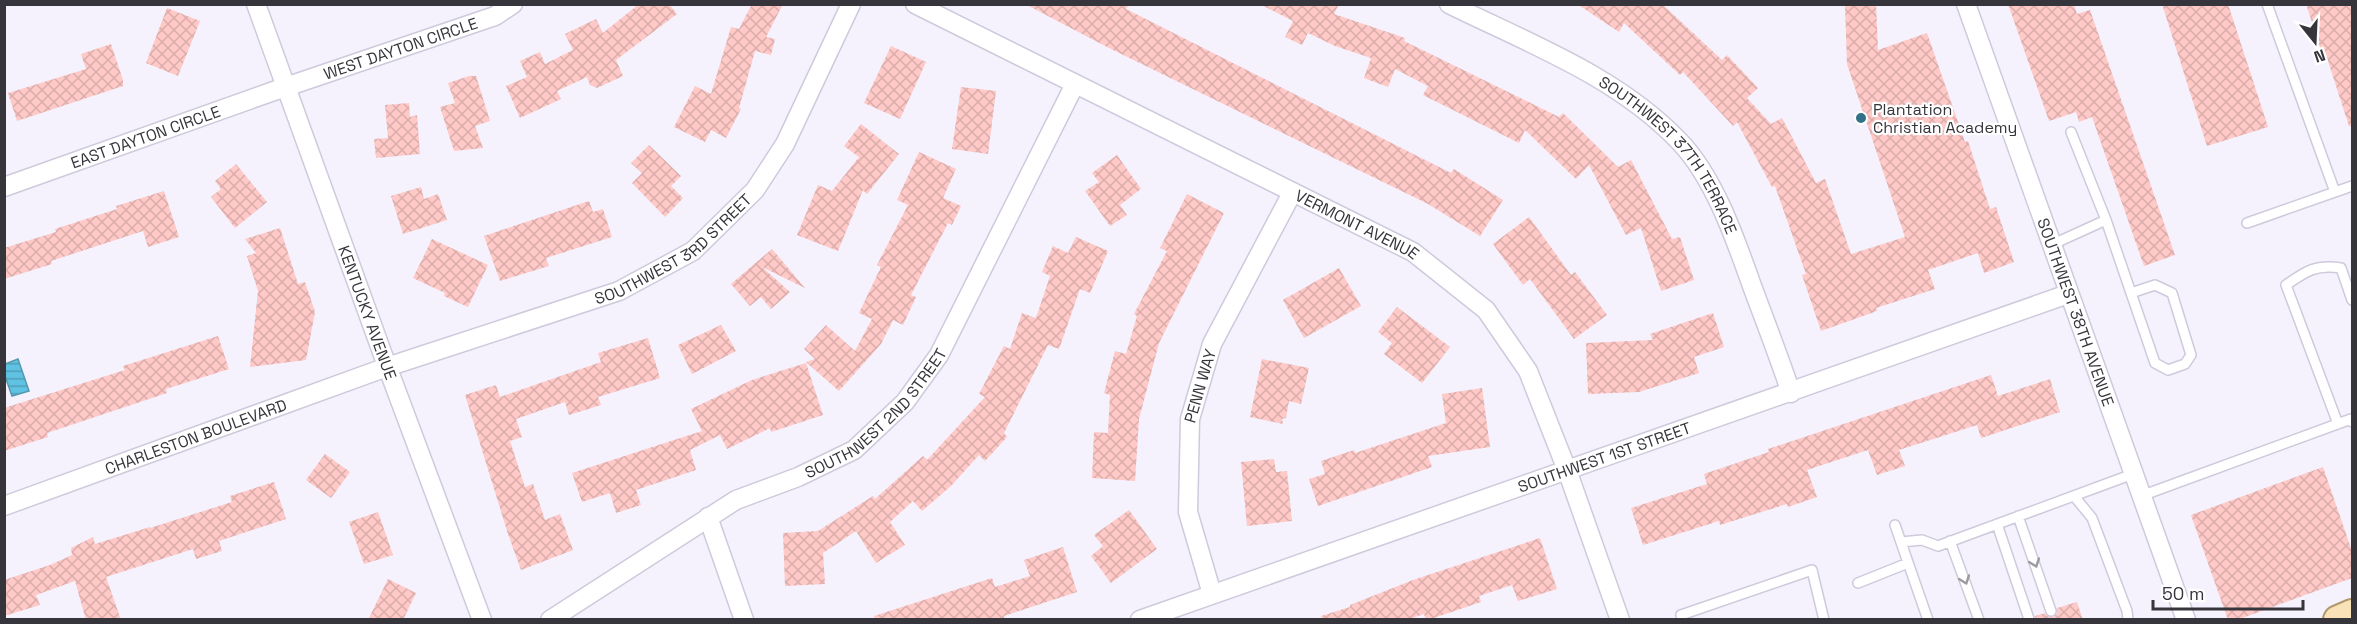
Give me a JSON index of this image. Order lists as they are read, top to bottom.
{
  "streets": {
    "street": [
      "WEST DAYTON CIRCLE",
      "EAST DAYTON CIRCLE",
      "SOUTHWEST 37TH TERRACE",
      "VERMONT AVENUE",
      "SOUTHWEST 3RD STREET",
      "KENTUCKY AVENUE",
      "SOUTHWEST 38TH AVENUE",
      "PENN WAY",
      "SOUTHWEST 2ND STREET",
      "CHARLESTON BOULEVARD",
      "SOUTHWEST 1ST STREET"
    ]
  },
  "crossings": [
    ["WEST DAYTON CIRCLE", "EAST DAYTON CIRCLE"],
    ["WEST DAYTON CIRCLE", "KENTUCKY AVENUE"],
    ["EAST DAYTON CIRCLE", "KENTUCKY AVENUE"],
    ["SOUTHWEST 37TH TERRACE", "SOUTHWEST 1ST STREET"],
    ["VERMONT AVENUE", "PENN WAY"],
    ["VERMONT AVENUE", "SOUTHWEST 2ND STREET"],
    ["VERMONT AVENUE", "SOUTHWEST 1ST STREET"],
    ["SOUTHWEST 3RD STREET", "KENTUCKY AVENUE"],
    ["SOUTHWEST 3RD STREET", "CHARLESTON BOULEVARD"],
    ["KENTUCKY AVENUE", "CHARLESTON BOULEVARD"],
    ["SOUTHWEST 38TH AVENUE", "SOUTHWEST 1ST STREET"],
    ["PENN WAY", "SOUTHWEST 1ST STREET"]
  ],
  "places": ["Plantation Christian Academy"],
  "scale_bar": "50 m",
  "north": "bottom"
}
